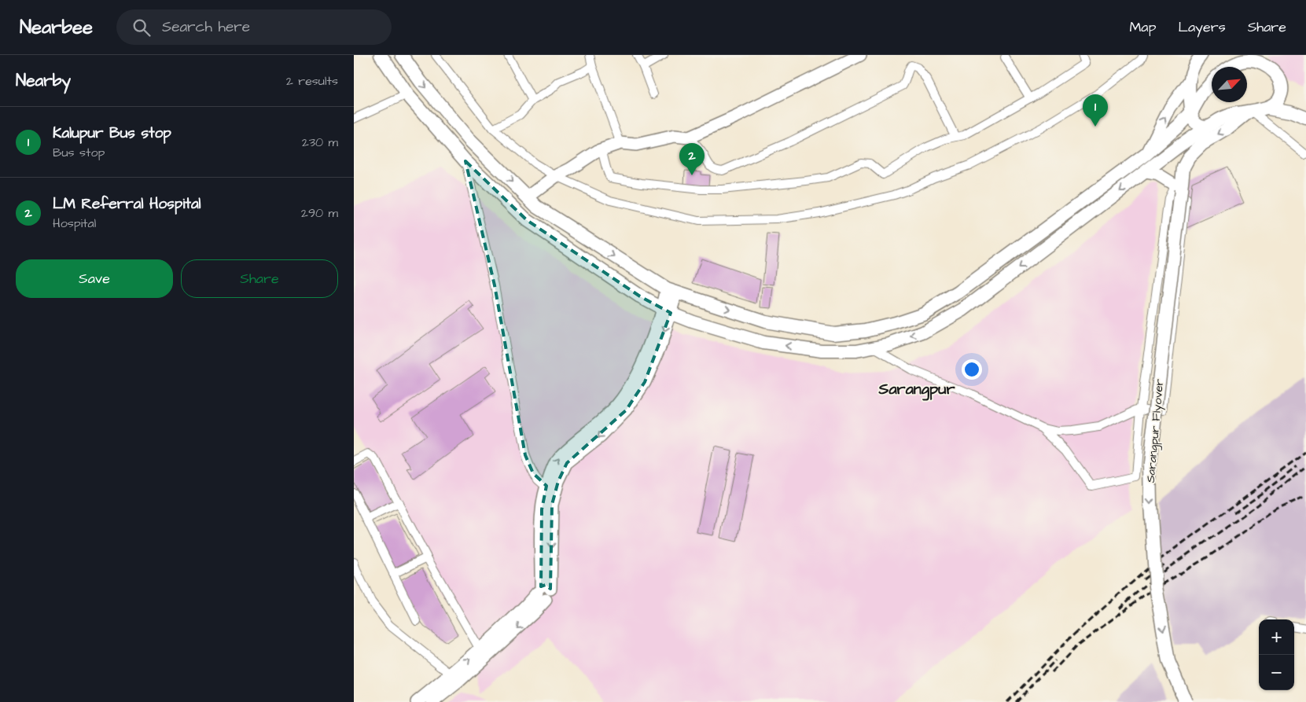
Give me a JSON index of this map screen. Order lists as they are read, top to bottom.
{
  "streets": {
    "main road": ["Sarangpur Flyover"]
  },
  "one_way": ["Sarangpur Flyover"],
  "districts": ["Sarangpur"],
  "north": "top right",
  "page": {
    "header": "Nearbee",
    "search": "Search here",
    "nav": ["Map", "Layers", "Share"],
    "heading": ["Nearby", "2 results"],
    "pins": ["1", "2"],
    "list": [
      {
        "mark": "1",
        "name": "Kalupur Bus stop",
        "note": "Bus stop",
        "value": "230 m"
      },
      {
        "mark": "2",
        "name": "LM Referral Hospital",
        "note": "Hospital",
        "value": "290 m"
      }
    ],
    "buttons": ["Save", "Share"],
    "map_buttons": ["+", "−"]
  }
}
